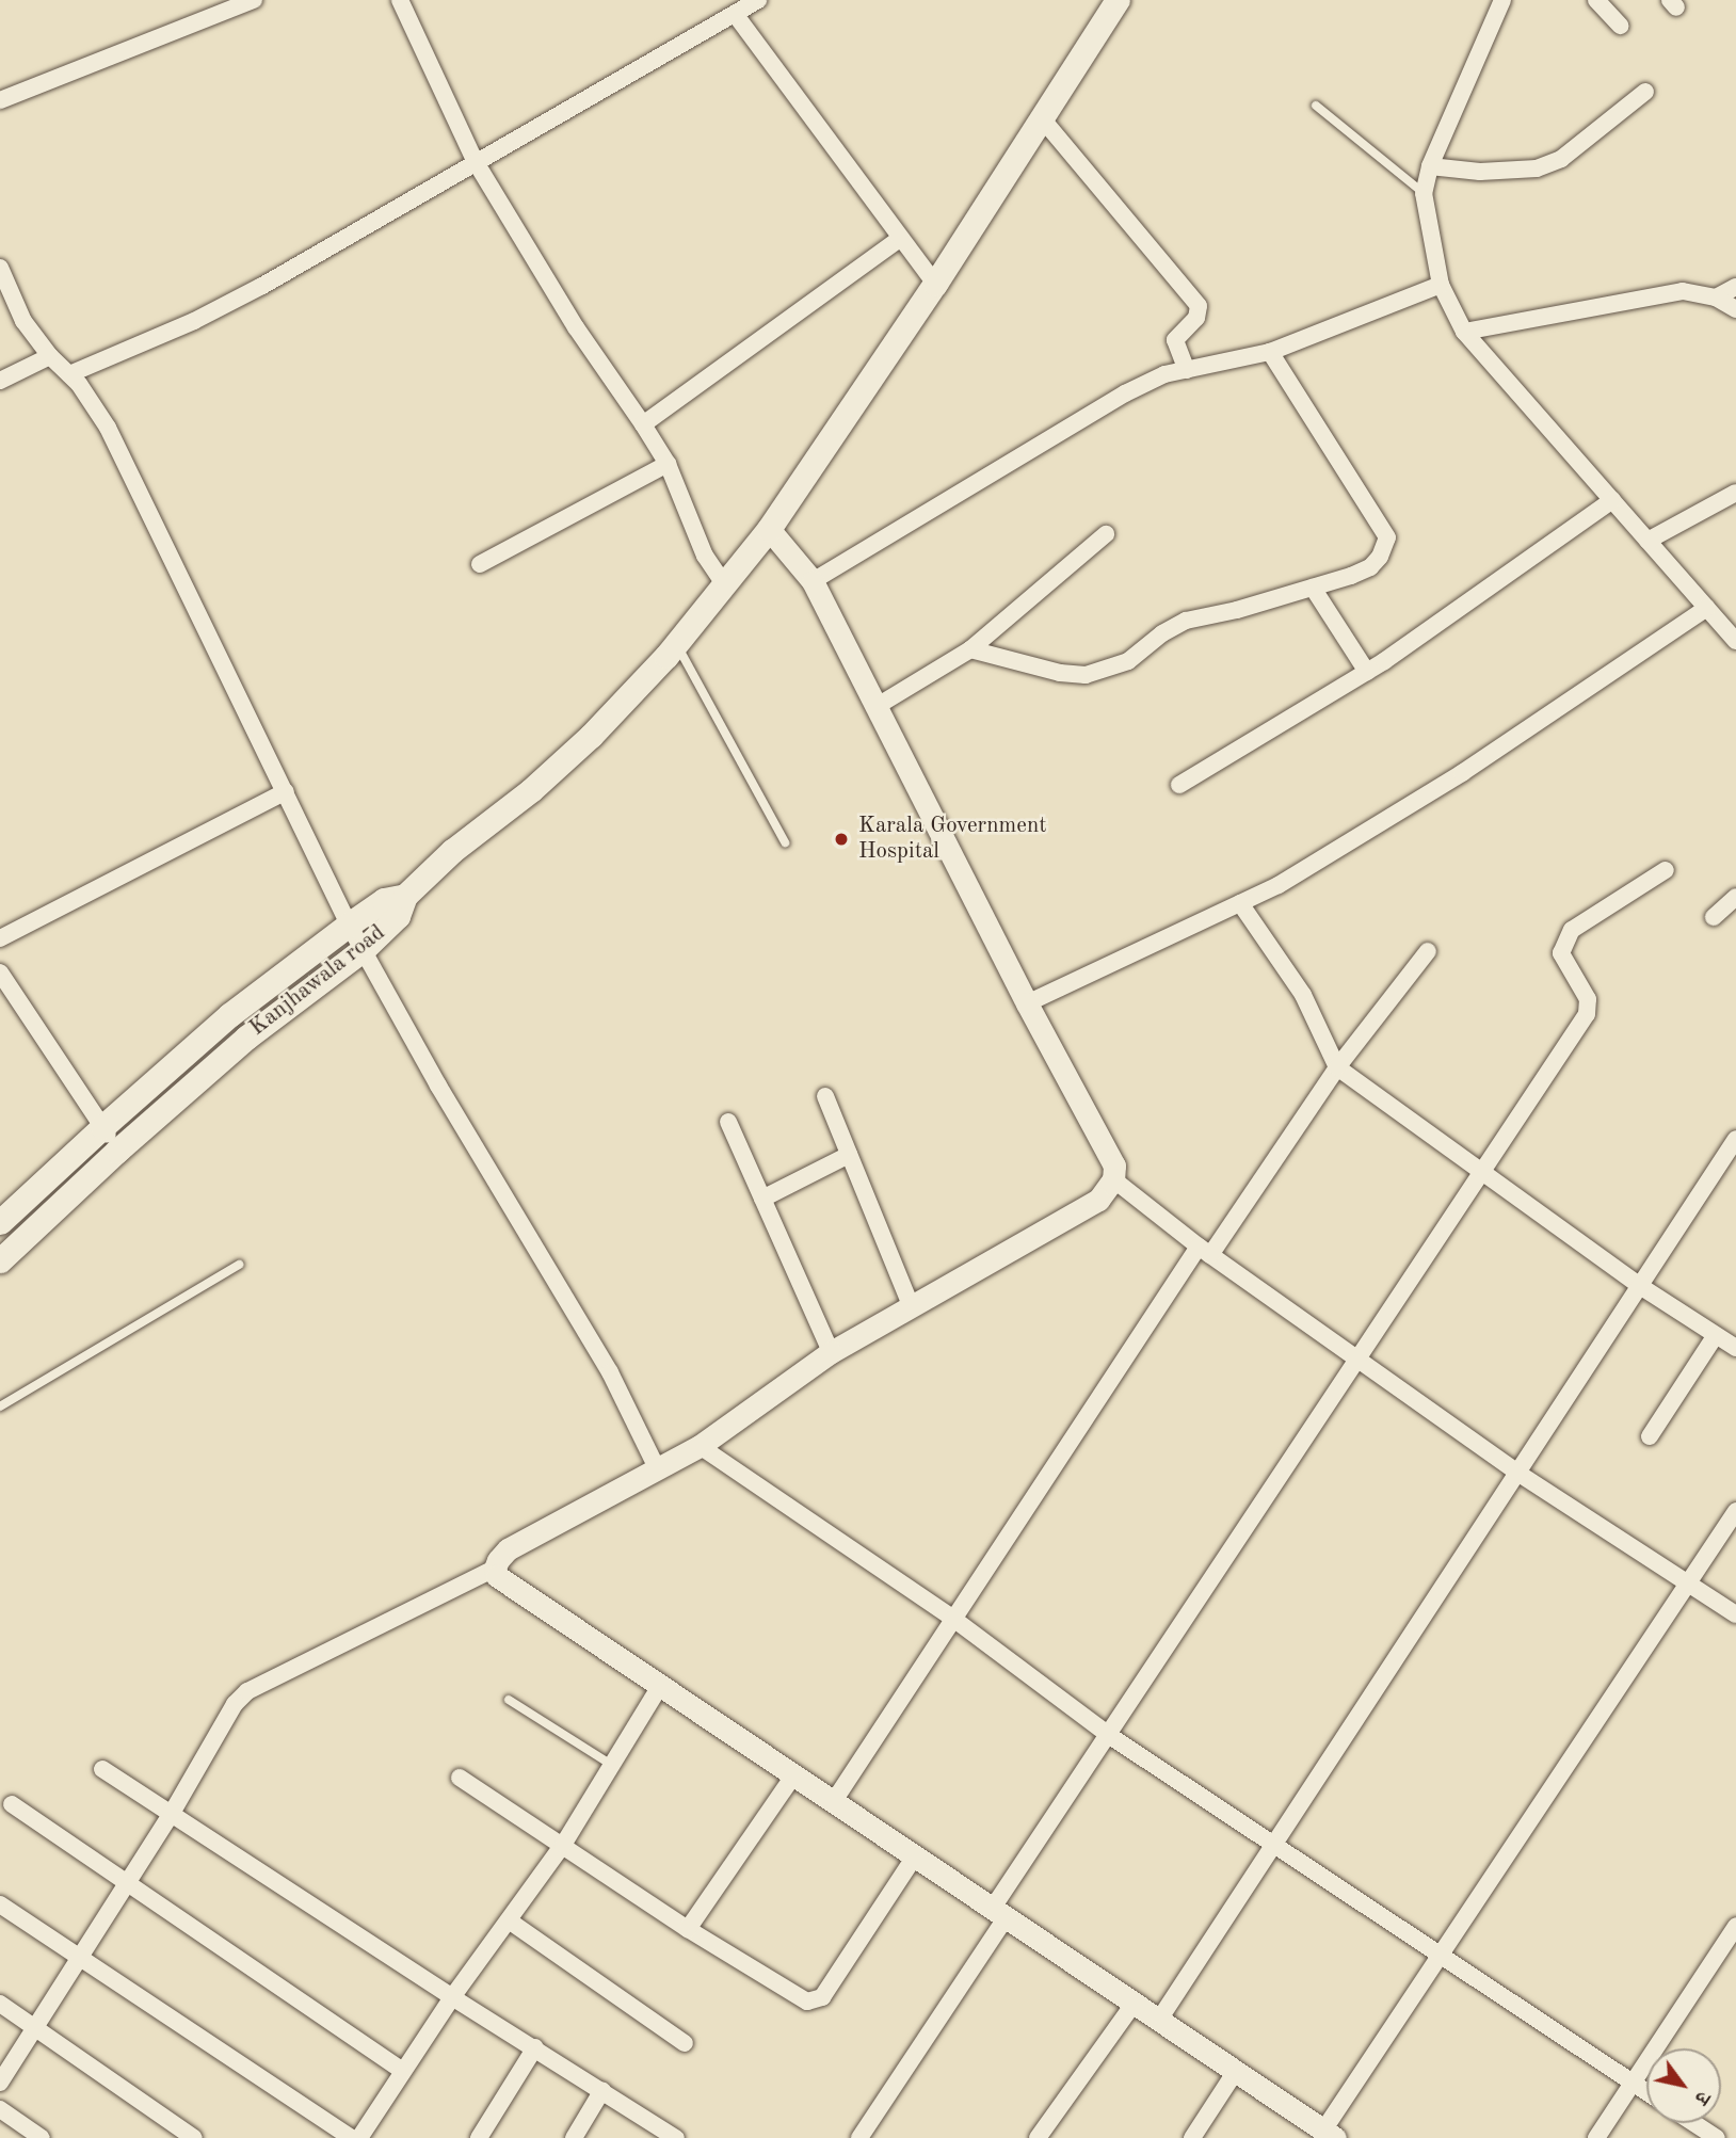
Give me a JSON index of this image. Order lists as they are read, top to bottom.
{
  "streets": {
    "main road": ["Kanjhawala road"]
  },
  "places": ["Karala Government Hospital"],
  "north": "bottom right"
}
